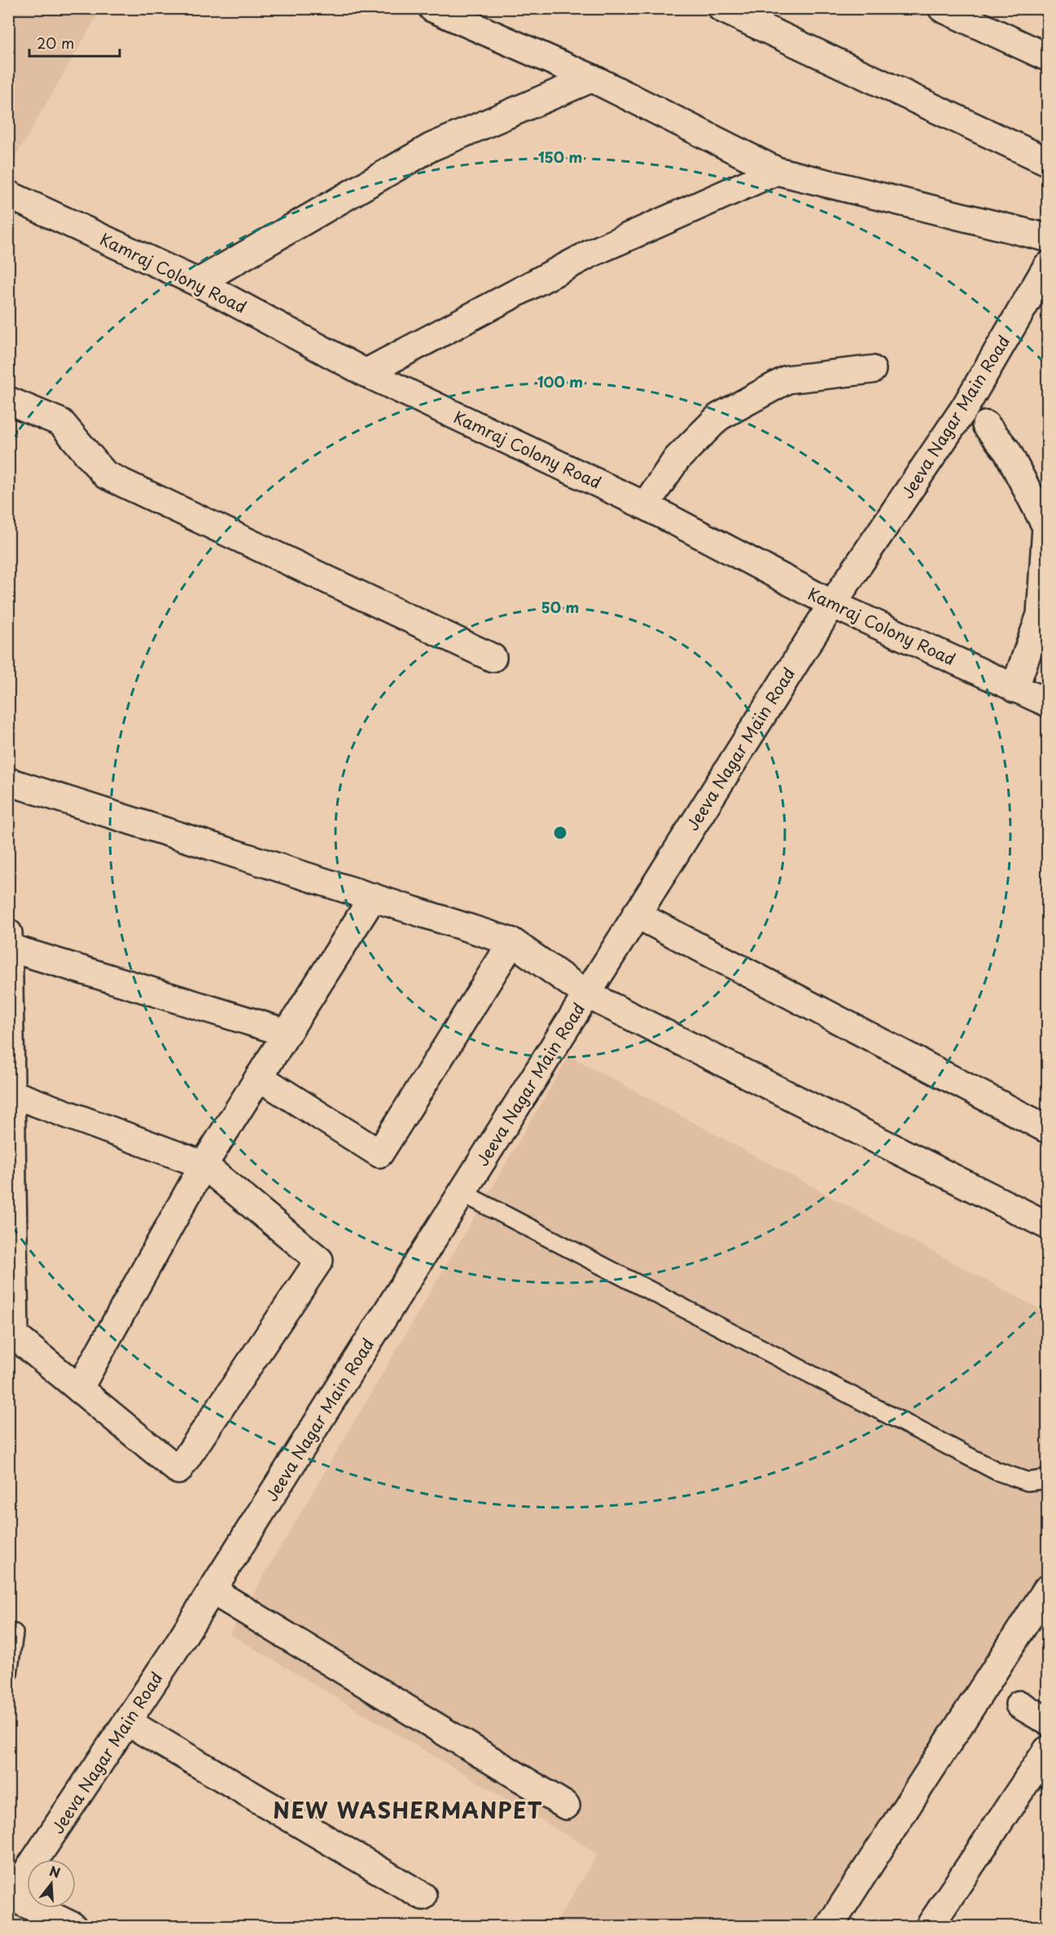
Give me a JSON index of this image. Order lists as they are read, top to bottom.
{
  "streets": {
    "street": ["Kamraj Colony Road", "Jeeva Nagar Main Road"]
  },
  "crossings": [
    ["Kamraj Colony Road", "Jeeva Nagar Main Road"]
  ],
  "districts": ["NEW WASHERMANPET"],
  "scale_bar": "20 m",
  "north": "top",
  "rings": ["150 m", "100 m", "50 m"]
}
